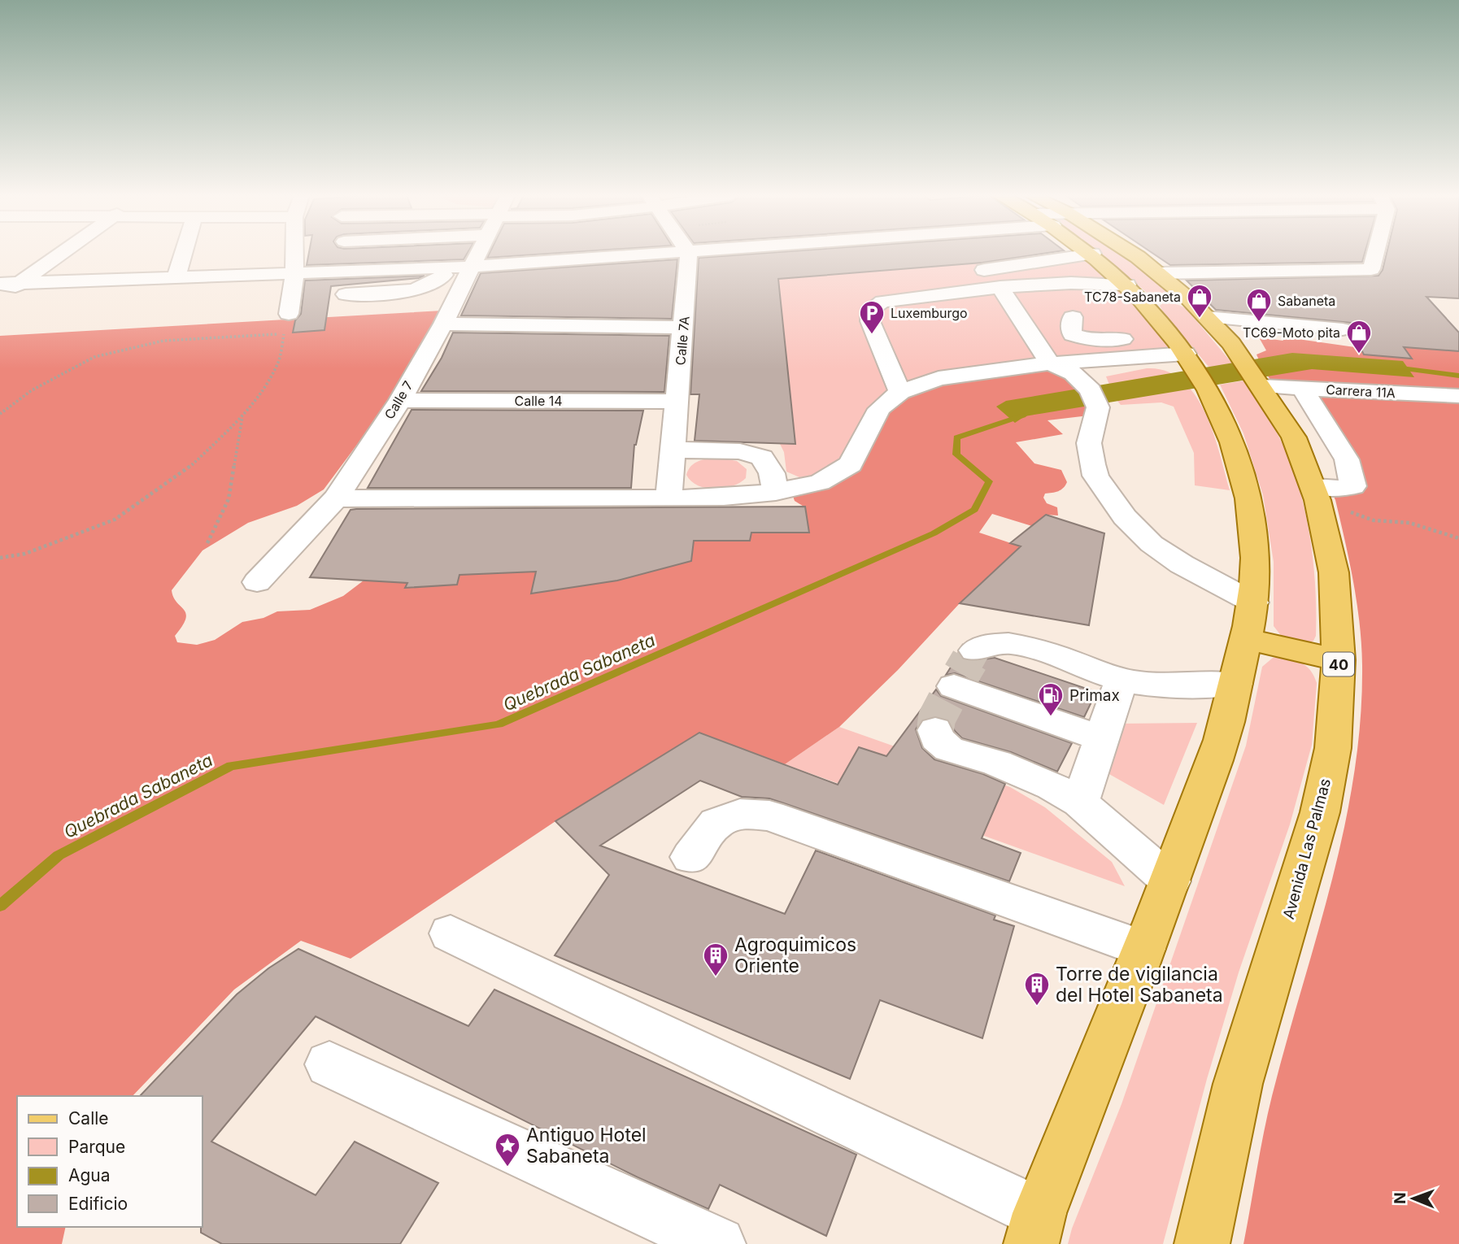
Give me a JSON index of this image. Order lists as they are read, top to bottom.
{
  "streets": {
    "main road": ["40", "Avenida Las Palmas"],
    "street": [
      "Calle 7A",
      "Carrera 11A",
      "Calle 7",
      "Calle 14"
    ]
  },
  "crossings": [
    ["Calle 7A", "Calle 14"],
    ["Carrera 11A", "Avenida Las Palmas"],
    ["Calle 7", "Calle 14"],
    ["40", "Avenida Las Palmas"]
  ],
  "water": ["Quebrada Sabaneta"],
  "places": {
    "shop": ["TC78-Sabaneta", "Sabaneta", "TC69-Moto pita"],
    "parking": ["Luxemburgo"],
    "fuel station": ["Primax"],
    "building": ["Agroquimicos Oriente", "Torre de vigilancia del Hotel Sabaneta"],
    "place": ["Antiguo Hotel Sabaneta"]
  },
  "legend": [
    "Calle",
    "Parque",
    "Agua",
    "Edificio"
  ],
  "north": "left"
}
